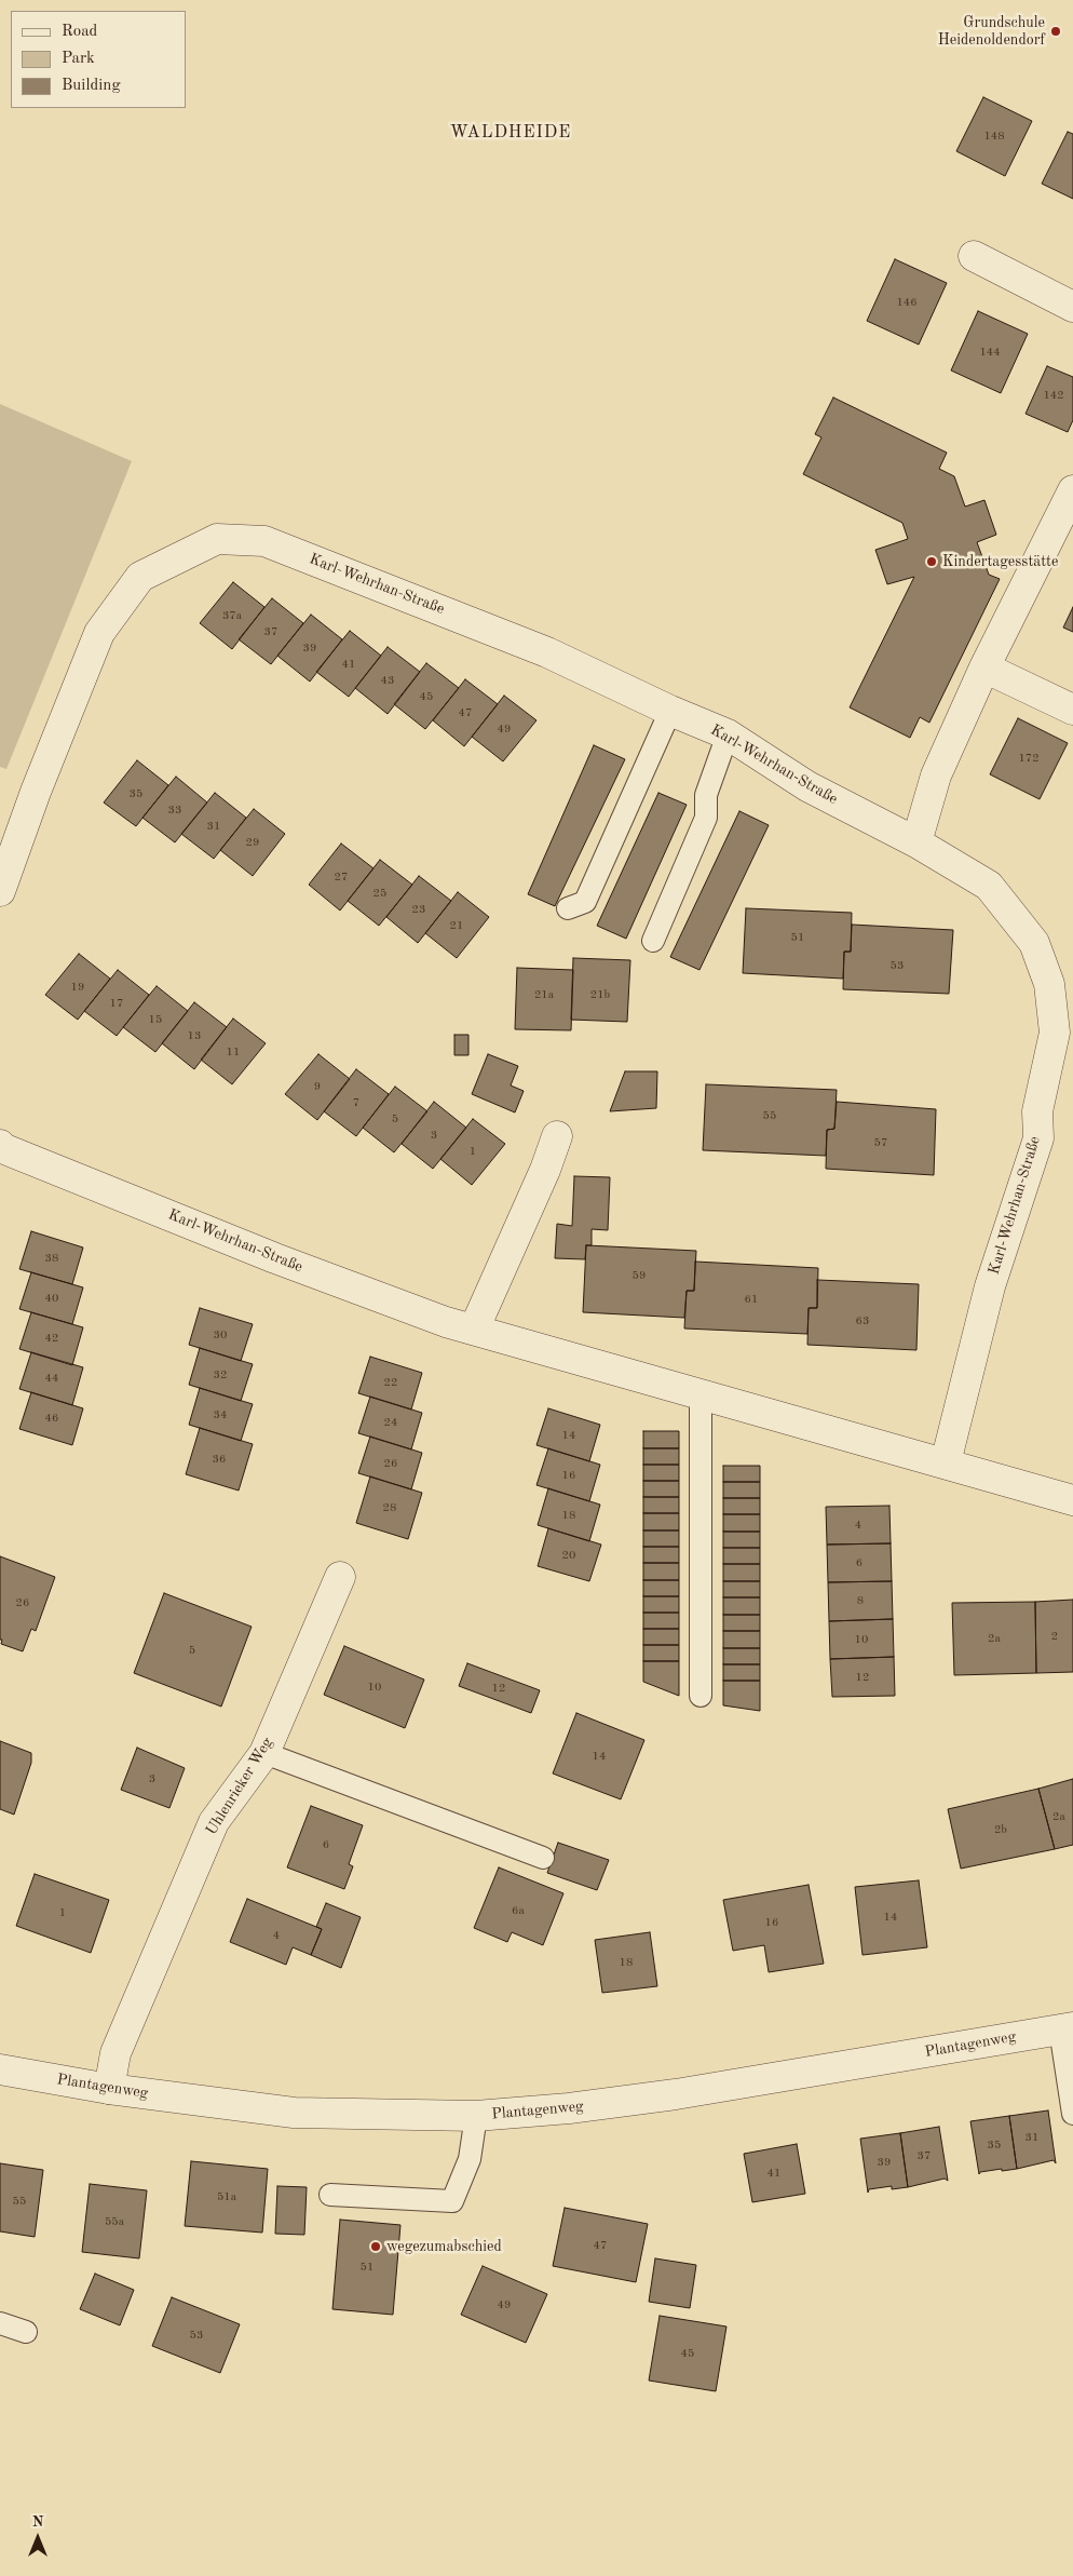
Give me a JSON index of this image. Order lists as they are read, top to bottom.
{
  "streets": {
    "street": ["Karl-Wehrhan-Straße", "Uhlenrieker Weg", "Plantagenweg"]
  },
  "crossings": [
    ["Uhlenrieker Weg", "Plantagenweg"]
  ],
  "districts": ["WALDHEIDE"],
  "places": ["Grundschule Heidenoldendorf", "Kindertagesstätte", "wegezumabschied"],
  "house_numbers": [
    "148",
    "146",
    "144",
    "142",
    "37a",
    "37",
    "39",
    "41",
    "43",
    "45",
    "47",
    "49",
    "172",
    "35",
    "33",
    "31",
    "29",
    "27",
    "25",
    "23",
    "21",
    "51",
    "53",
    "19",
    "21a",
    "21b",
    "17",
    "15",
    "13",
    "11",
    "9",
    "7",
    "55",
    "5",
    "3",
    "57",
    "1",
    "38",
    "59",
    "40",
    "61",
    "63",
    "30",
    "42",
    "32",
    "44",
    "22",
    "34",
    "46",
    "24",
    "14",
    "36",
    "26",
    "16",
    "28",
    "18",
    "4",
    "20",
    "6",
    "8",
    "26",
    "2",
    "2a",
    "10",
    "5",
    "12",
    "10",
    "12",
    "14",
    "3",
    "2a",
    "2b",
    "6",
    "6a",
    "1",
    "14",
    "16",
    "4",
    "18",
    "31",
    "35",
    "37",
    "39",
    "41",
    "51a",
    "55",
    "55a",
    "47",
    "51",
    "49",
    "53",
    "45"
  ],
  "legend": ["Road", "Park", "Building"],
  "north": "top"
}
